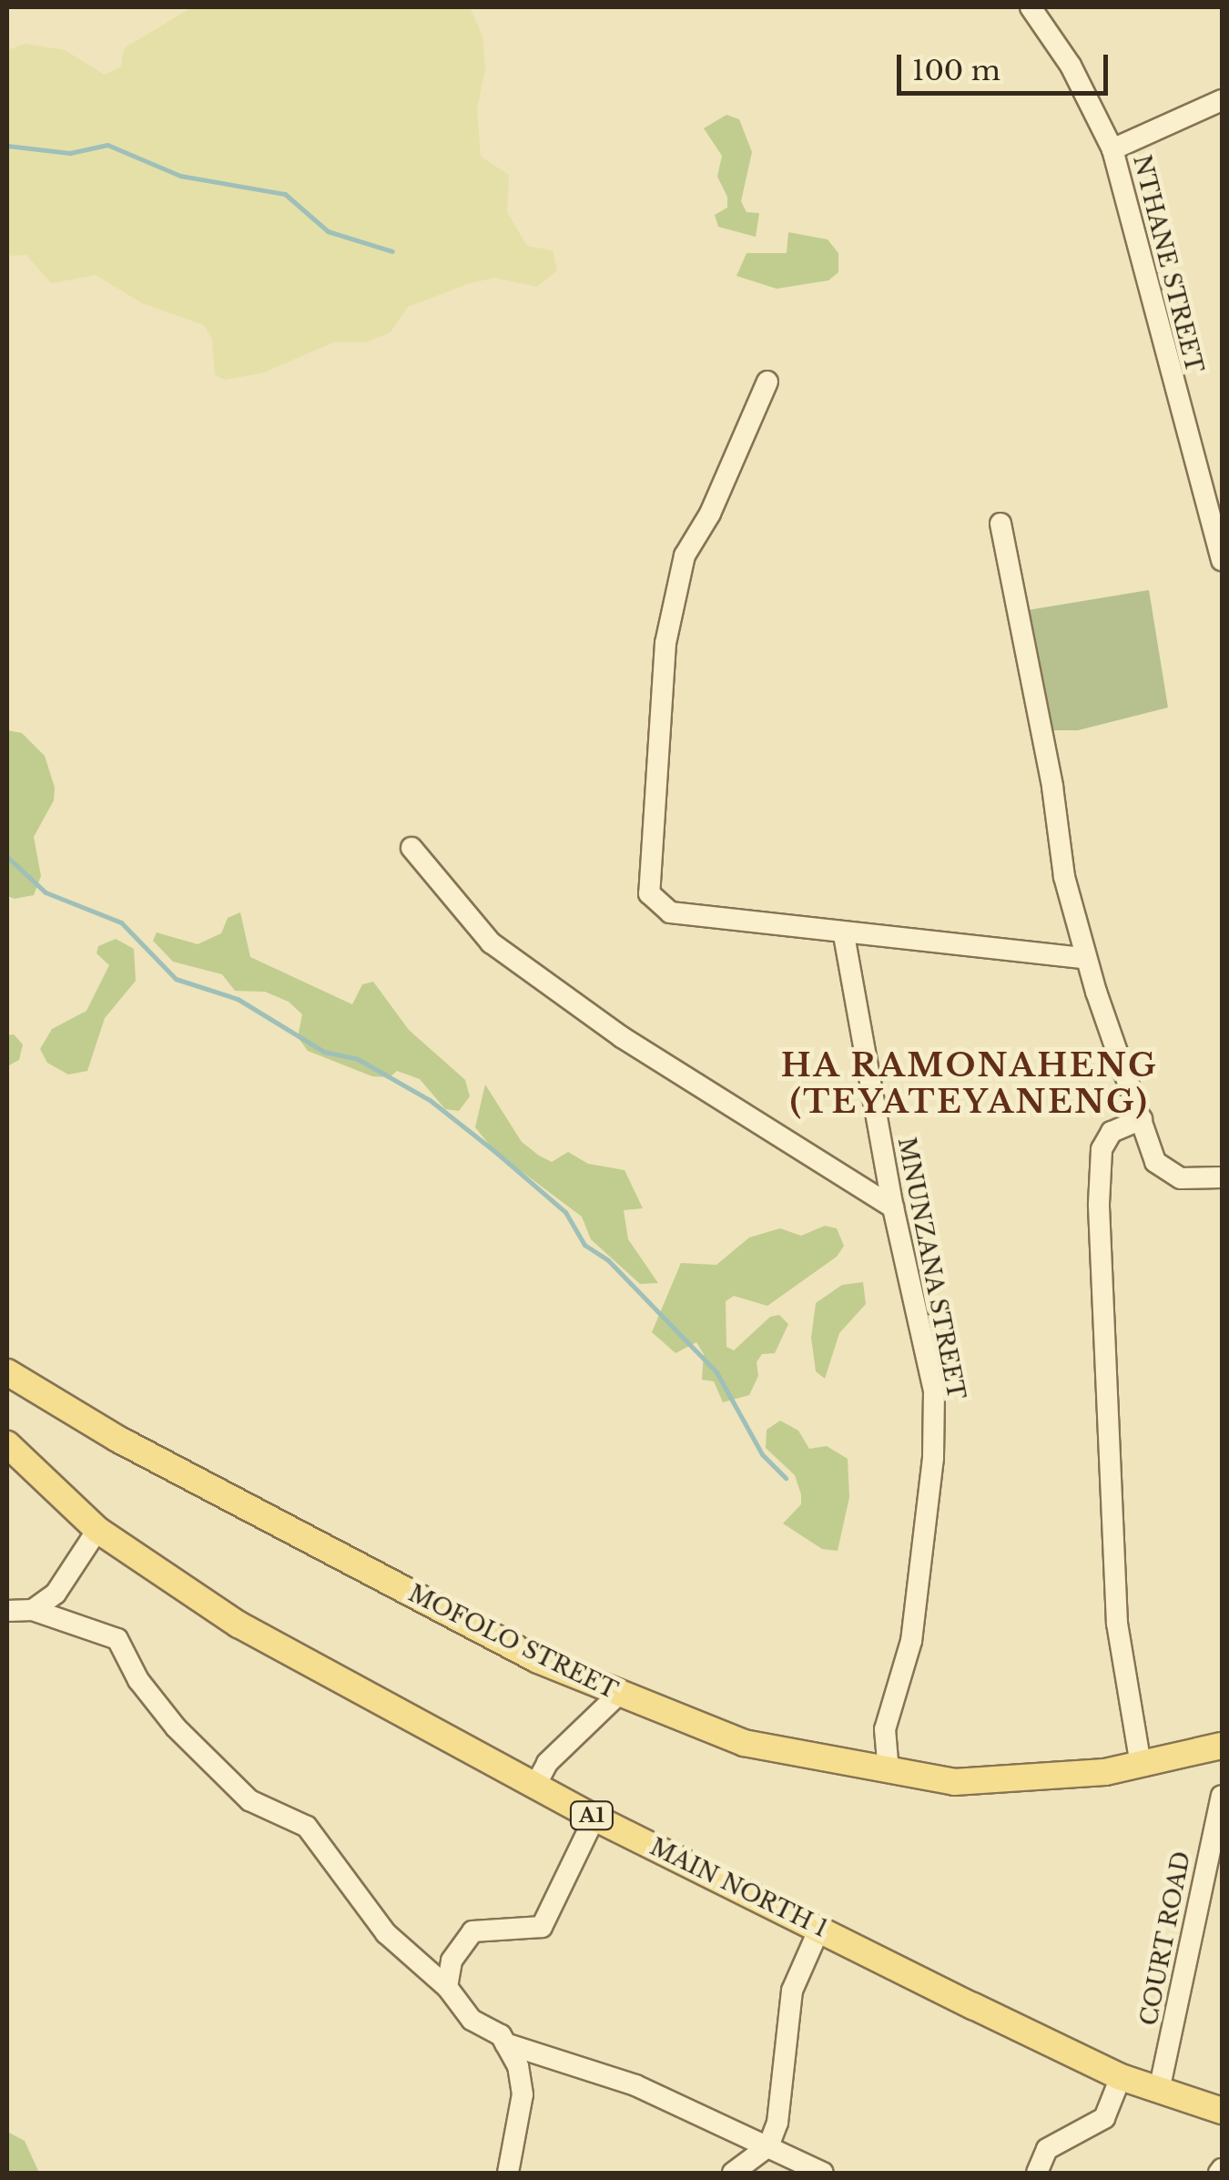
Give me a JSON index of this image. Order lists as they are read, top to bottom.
{
  "streets": {
    "main road": ["MOFOLO STREET", "A1", "MAIN NORTH 1"],
    "street": ["NTHANE STREET", "MNUNZANA STREET", "COURT ROAD"]
  },
  "crossings": [
    ["MNUNZANA STREET", "MOFOLO STREET"],
    ["MAIN NORTH 1", "COURT ROAD"]
  ],
  "districts": ["HA RAMONAHENG (TEYATEYANENG)"],
  "scale_bar": "100 m"
}
